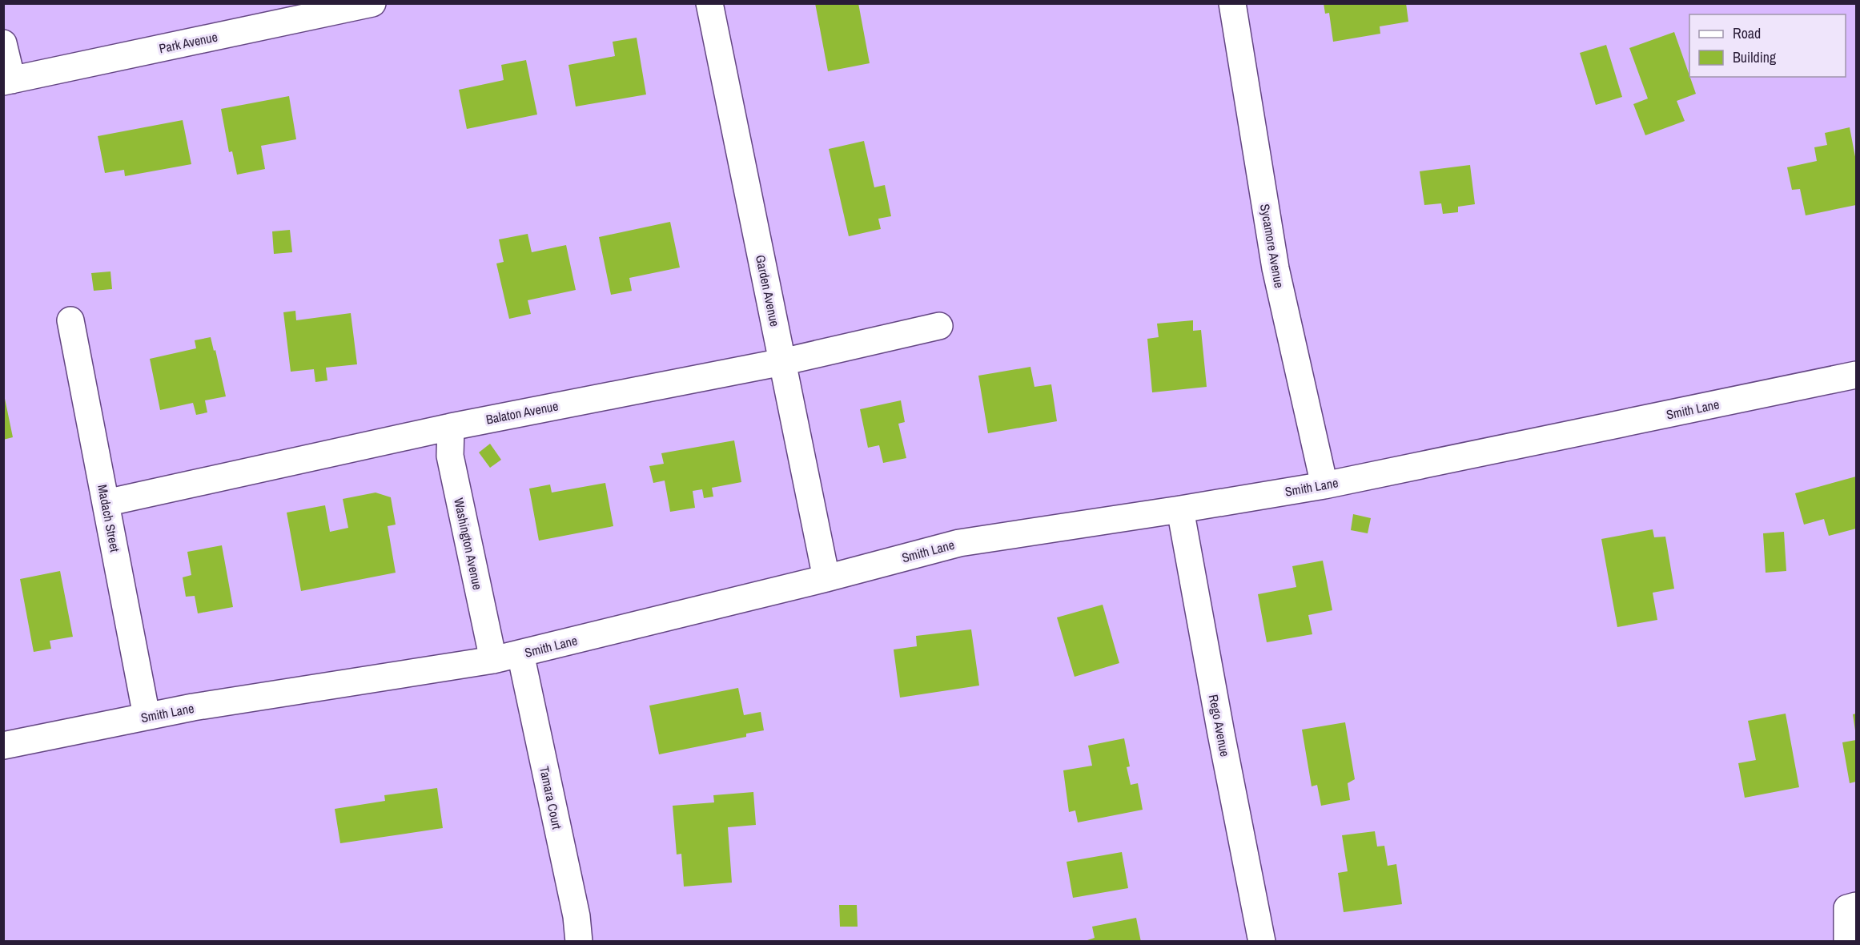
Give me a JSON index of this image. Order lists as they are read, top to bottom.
{
  "streets": {
    "street": [
      "Park Avenue",
      "Sycamore Avenue",
      "Garden Avenue",
      "Smith Lane",
      "Balaton Avenue",
      "Madach Street",
      "Washington Avenue",
      "Rego Avenue",
      "Tamara Court"
    ]
  },
  "crossings": [
    ["Sycamore Avenue", "Smith Lane"],
    ["Garden Avenue", "Smith Lane"],
    ["Garden Avenue", "Balaton Avenue"],
    ["Smith Lane", "Madach Street"],
    ["Smith Lane", "Washington Avenue"],
    ["Smith Lane", "Rego Avenue"],
    ["Smith Lane", "Tamara Court"],
    ["Balaton Avenue", "Madach Street"],
    ["Balaton Avenue", "Washington Avenue"]
  ],
  "legend": ["Road", "Building"]
}
